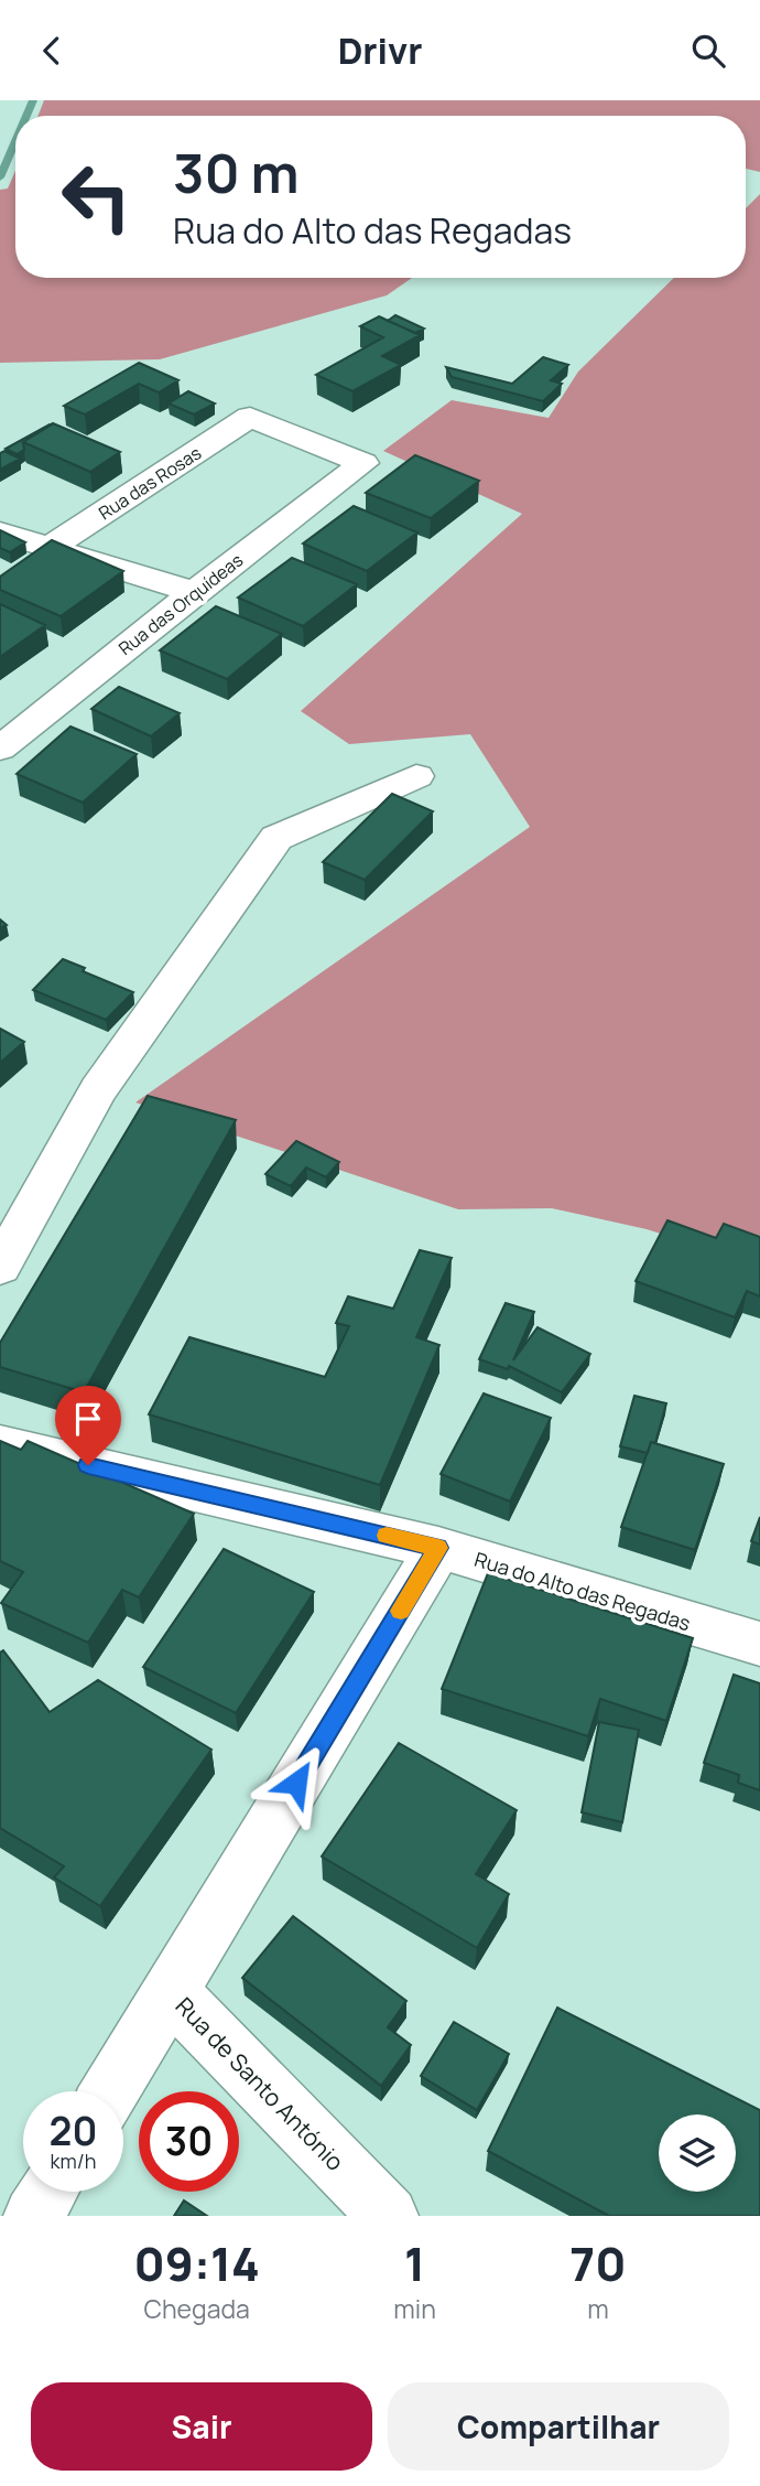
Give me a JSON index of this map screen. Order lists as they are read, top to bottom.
{
  "streets": {
    "street": [
      "Rua das Rosas",
      "Rua das Orquídeas",
      "Rua do Alto das Regadas",
      "Rua de Santo António"
    ]
  },
  "crossings": [
    ["Rua das Rosas", "Rua das Orquídeas"],
    ["Rua do Alto das Regadas", "Rua de Santo António"]
  ],
  "page": {
    "header": "Drivr",
    "turn": ["30 m", "Rua do Alto das Regadas"],
    "speed": "20 km/h",
    "limit": "30",
    "eta": [
      "09:14",
      "Chegada",
      "1",
      "min",
      "70",
      "m"
    ],
    "buttons": ["Sair", "Compartilhar"]
  }
}
